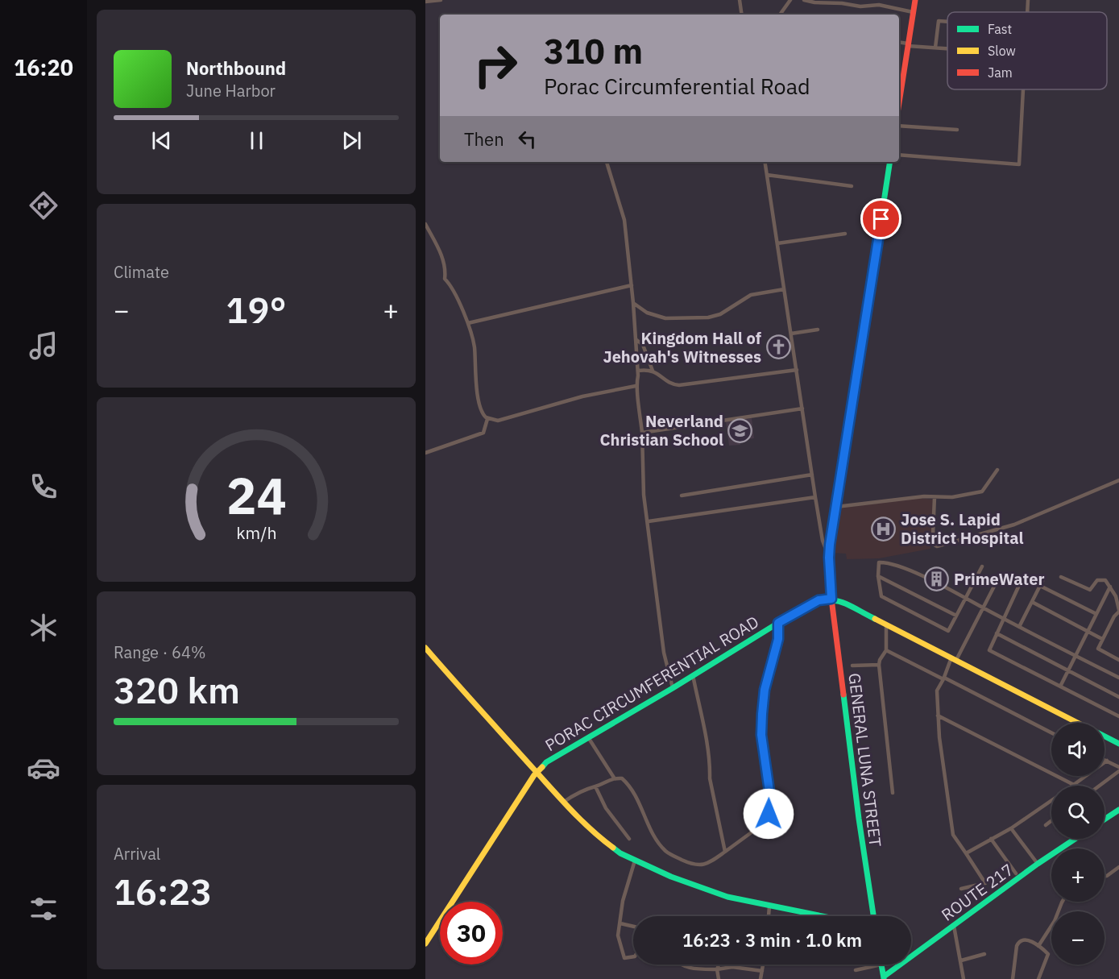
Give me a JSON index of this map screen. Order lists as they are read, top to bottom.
{
  "streets": {
    "main road": ["PORAC CIRCUMFERENTIAL ROAD", "GENERAL LUNA STREET", "ROUTE 217"]
  },
  "crossings": [
    ["PORAC CIRCUMFERENTIAL ROAD", "GENERAL LUNA STREET"]
  ],
  "places": {
    "church": ["Kingdom Hall of Jehovah's Witnesses"],
    "school or university": ["Neverland Christian School"],
    "hospital": ["Jose S. Lapid District Hospital"],
    "building": ["PrimeWater"]
  },
  "legend": ["Fast", "Slow", "Jam"],
  "page": {
    "tabs": "16:20",
    "turn": ["310 m", "Porac Circumferential Road"],
    "song": ["Northbound", "June Harbor"],
    "then": "Then",
    "tile": [
      "Climate",
      ["Range · 64%", "320 km"],
      ["Arrival", "16:23"]
    ],
    "heat": ["−", "19°", "+"],
    "map_buttons": ["+", "−"],
    "limit": "30",
    "trip": "16:23 · 3 min · 1.0 km",
    "gauge": ["24", "km/h"]
  }
}
